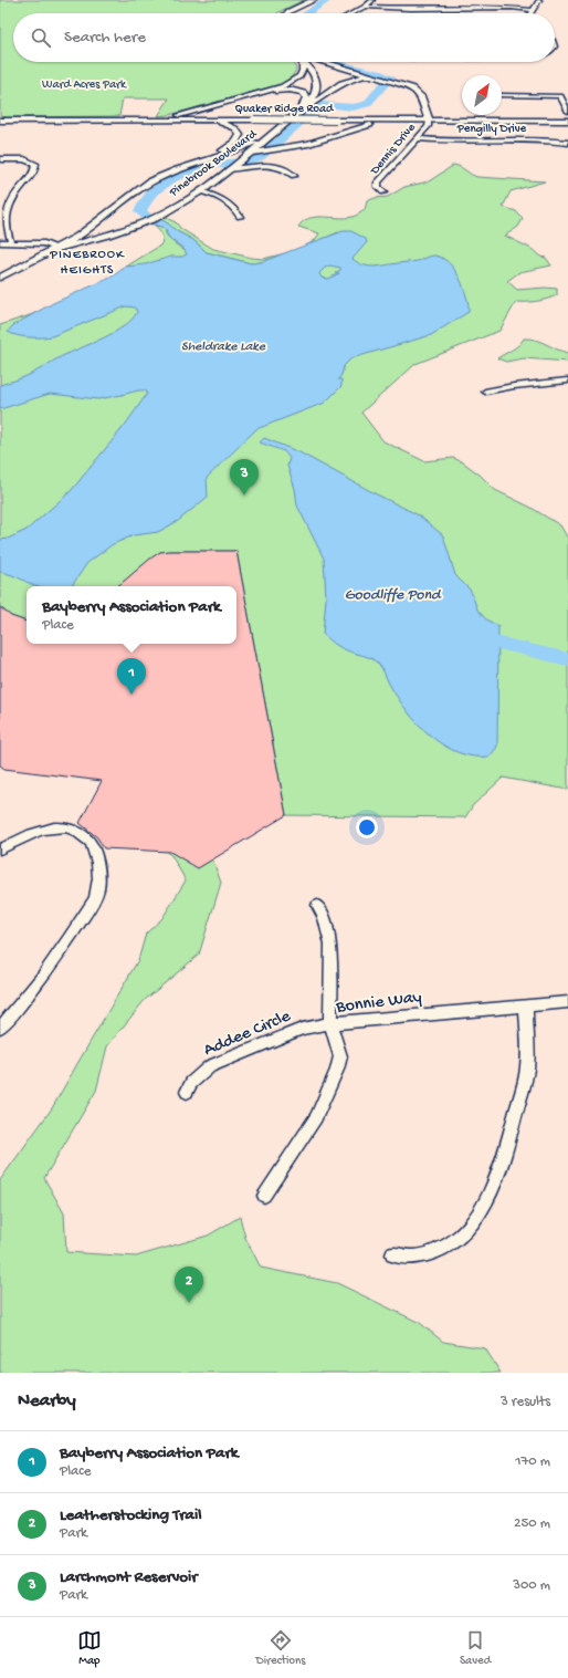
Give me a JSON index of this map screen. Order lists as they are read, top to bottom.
{
  "streets": {
    "street": [
      "Quaker Ridge Road",
      "Pengilly Drive",
      "Dennis Drive",
      "Pinebrook Boulevard",
      "Bonnie Way",
      "Addee Circle"
    ]
  },
  "crossings": [
    ["Quaker Ridge Road", "Dennis Drive"],
    ["Pengilly Drive", "Dennis Drive"],
    ["Bonnie Way", "Addee Circle"]
  ],
  "districts": ["PINEBROOK HEIGHTS"],
  "water": ["Sheldrake Lake", "Goodliffe Pond"],
  "parks": ["Ward Acres Park"],
  "north": "top right",
  "page": {
    "search": "Search here",
    "pins": ["3", "1", "2"],
    "popup": ["Bayberry Association Park", "Place"],
    "heading": ["Nearby", "3 results"],
    "list": [
      {
        "mark": "1",
        "name": "Bayberry Association Park",
        "note": "Place",
        "value": "170 m"
      },
      {
        "mark": "2",
        "name": "Leatherstocking Trail",
        "note": "Park",
        "value": "250 m"
      },
      {
        "mark": "3",
        "name": "Larchmont Reservoir",
        "note": "Park",
        "value": "300 m"
      }
    ],
    "nav": ["Map", "Directions", "Saved"]
  }
}
